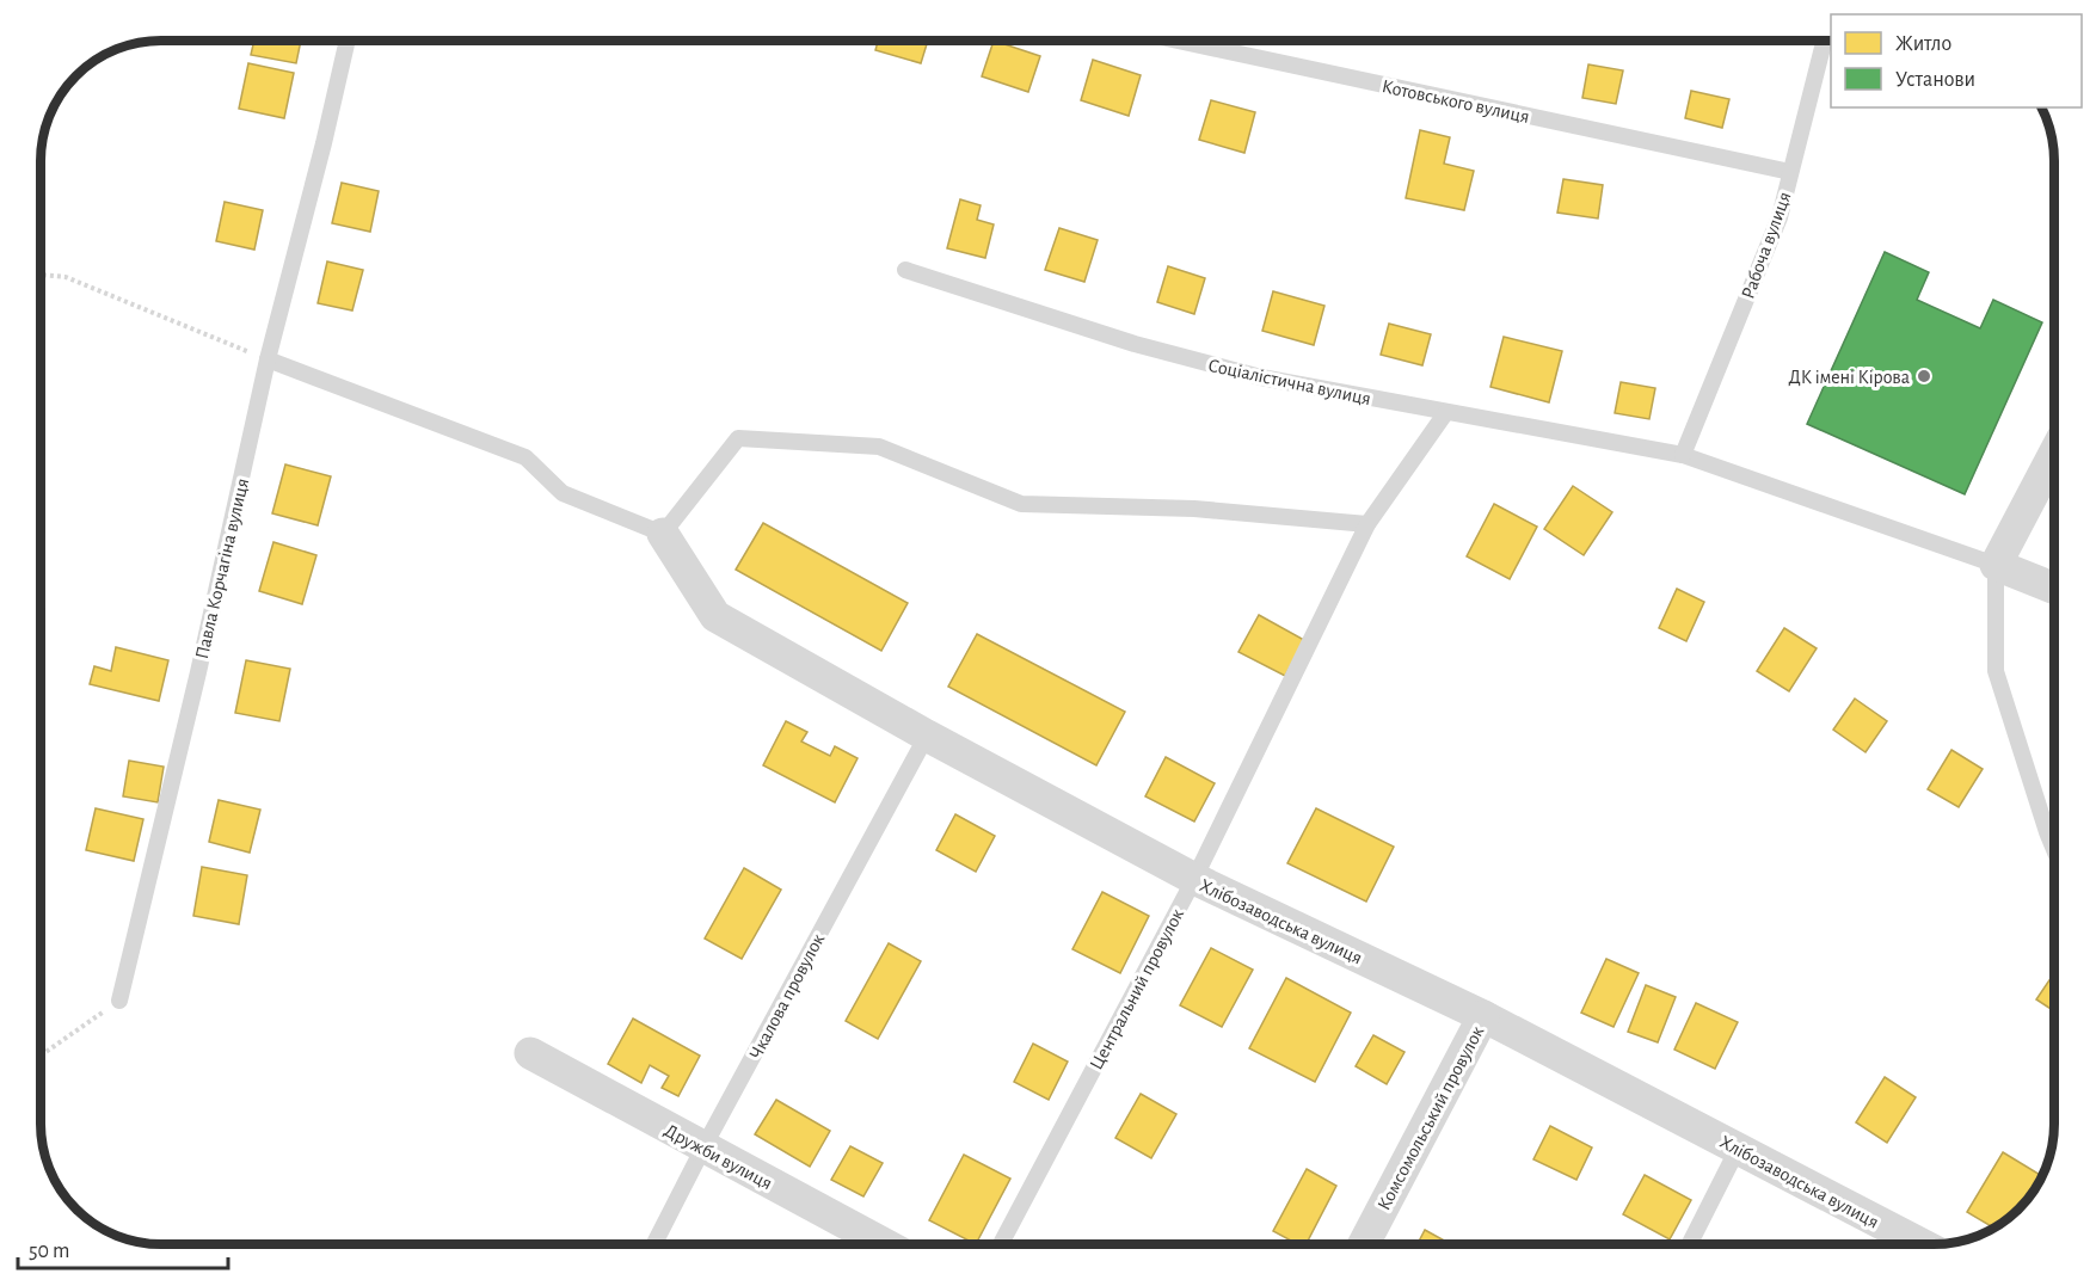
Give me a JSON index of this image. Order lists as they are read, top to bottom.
{
  "streets": {
    "street": ["Хлібозаводська вулиця", "Комсомольський провулок", "Дружби вулиця"],
    "lane": [
      "Котовського вулиця",
      "Рабоча вулиця",
      "Соціалістична вулиця",
      "Павла Корчагіна вулиця",
      "Центральний провулок",
      "Чкалова провулок"
    ]
  },
  "crossings": [
    ["Котовського вулиця", "Рабоча вулиця"],
    ["Рабоча вулиця", "Соціалістична вулиця"],
    ["Соціалістична вулиця", "Центральний провулок"],
    ["Хлібозаводська вулиця", "Центральний провулок"],
    ["Хлібозаводська вулиця", "Чкалова провулок"],
    ["Хлібозаводська вулиця", "Комсомольський провулок"],
    ["Чкалова провулок", "Дружби вулиця"]
  ],
  "places": ["ДК імені Кірова"],
  "legend": ["Житло", "Установи"],
  "scale_bar": "50 m"
}
